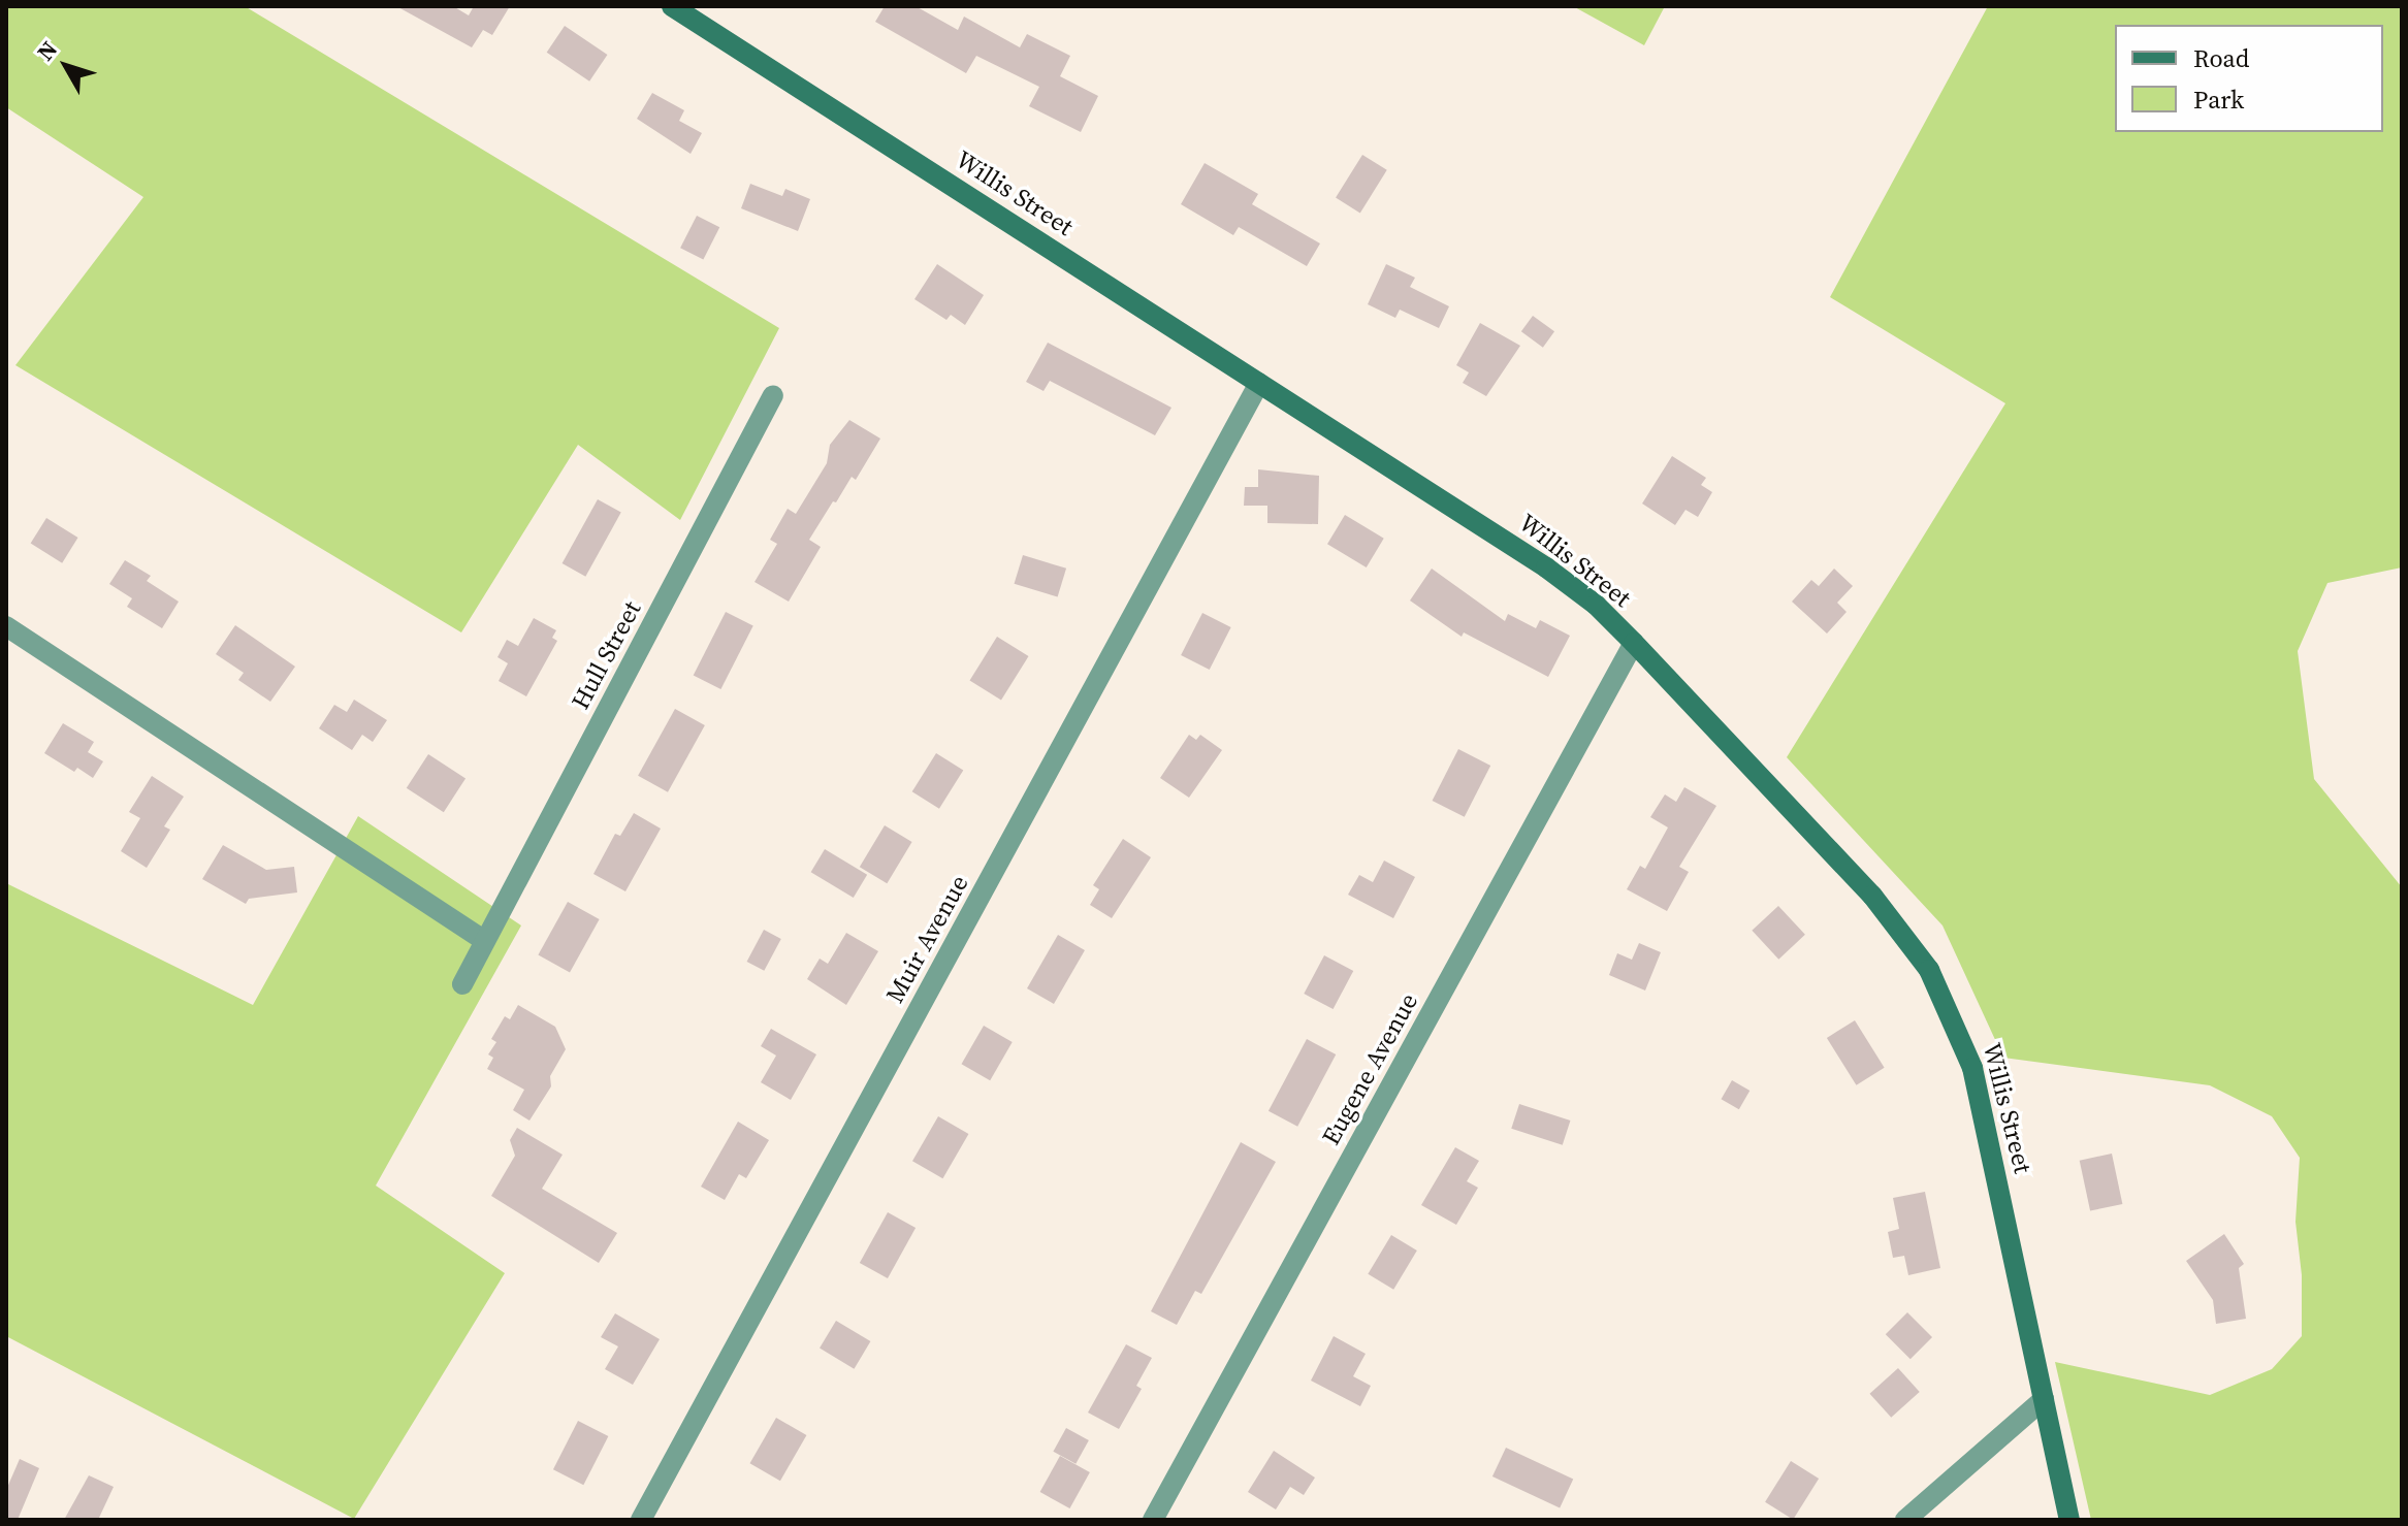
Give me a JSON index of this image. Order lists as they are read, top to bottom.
{
  "streets": {
    "main road": ["Willis Street"],
    "street": ["Hull Street", "Muir Avenue", "Eugene Avenue"]
  },
  "crossings": [
    ["Willis Street", "Muir Avenue"],
    ["Willis Street", "Eugene Avenue"]
  ],
  "legend": ["Road", "Park"],
  "north": "top left"
}
